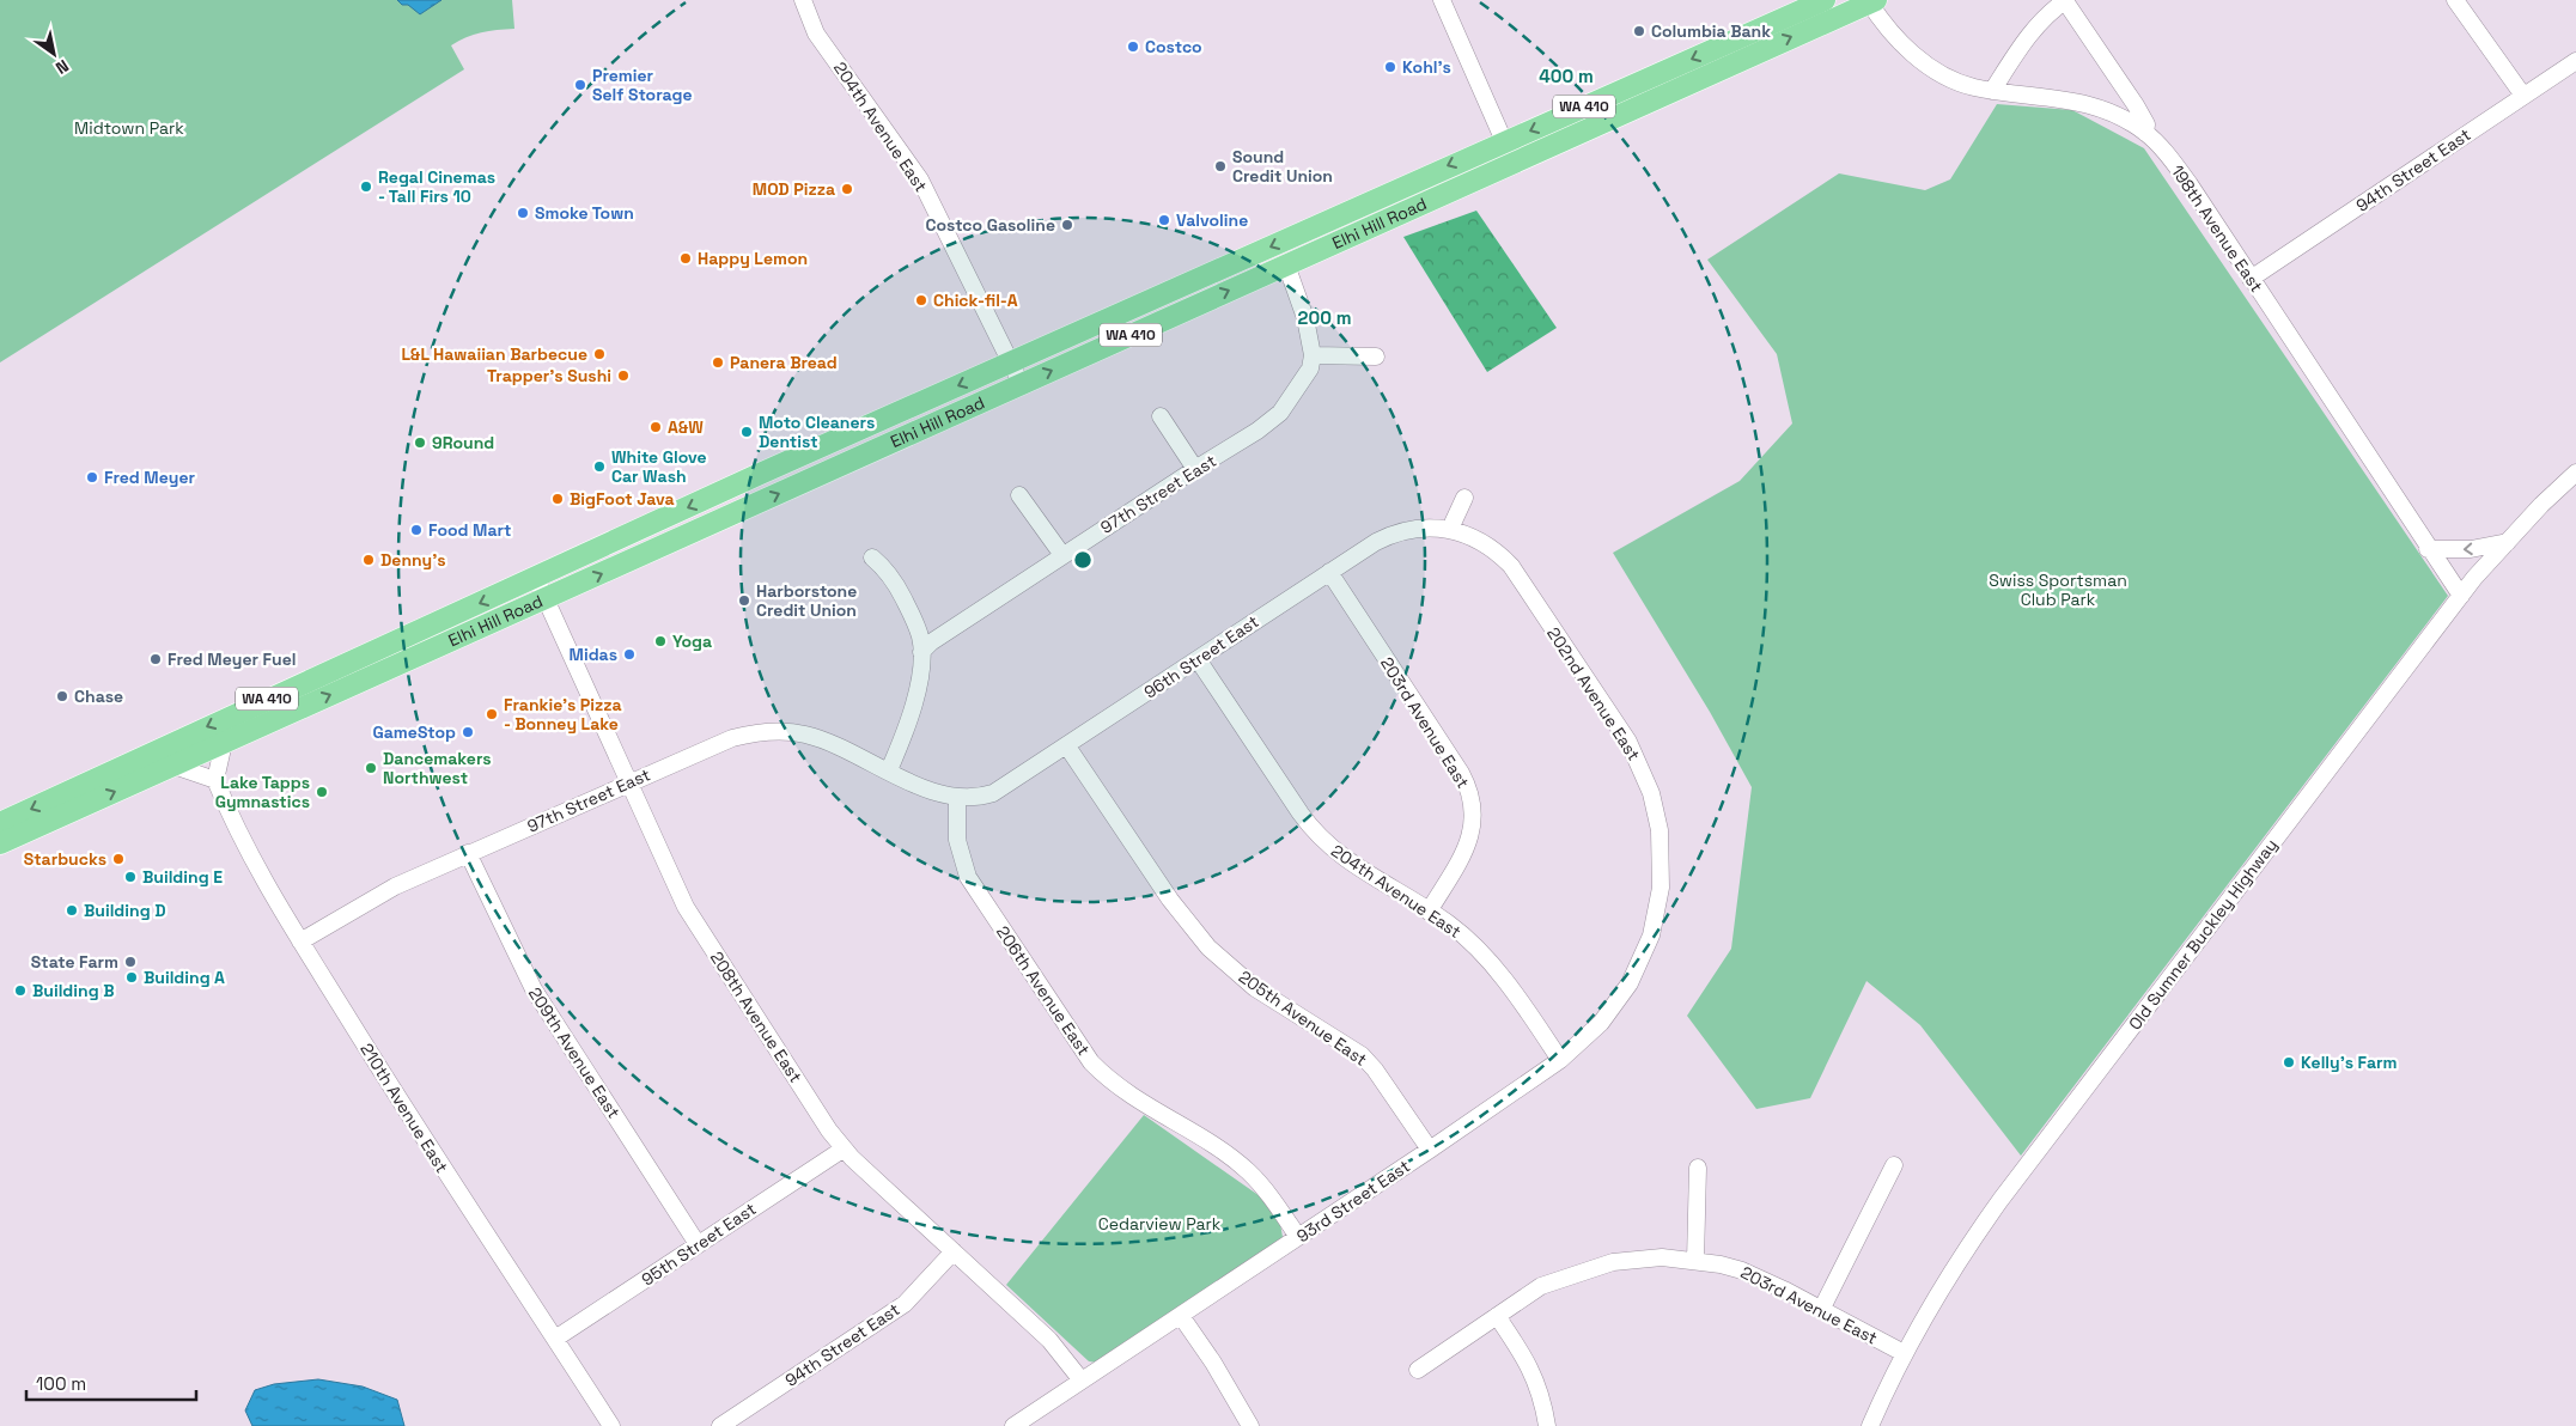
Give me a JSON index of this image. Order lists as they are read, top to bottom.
{
  "streets": {
    "main road": ["WA 410", "Elhi Hill Road"],
    "street": [
      "204th Avenue East",
      "94th Street East",
      "198th Avenue East",
      "97th Street East",
      "96th Street East",
      "202nd Avenue East",
      "203rd Avenue East",
      "Old Sumner Buckley Highway",
      "206th Avenue East",
      "208th Avenue East",
      "205th Avenue East",
      "209th Avenue East",
      "210th Avenue East",
      "93rd Street East",
      "95th Street East"
    ]
  },
  "crossings": [
    ["204th Avenue East", "Elhi Hill Road"],
    ["204th Avenue East", "96th Street East"],
    ["204th Avenue East", "203rd Avenue East"],
    ["204th Avenue East", "93rd Street East"],
    ["94th Street East", "198th Avenue East"],
    ["94th Street East", "208th Avenue East"],
    ["Elhi Hill Road", "198th Avenue East"],
    ["Elhi Hill Road", "208th Avenue East"],
    ["198th Avenue East", "Old Sumner Buckley Highway"],
    ["97th Street East", "208th Avenue East"],
    ["97th Street East", "209th Avenue East"],
    ["97th Street East", "210th Avenue East"],
    ["96th Street East", "202nd Avenue East"],
    ["96th Street East", "203rd Avenue East"],
    ["96th Street East", "206th Avenue East"],
    ["96th Street East", "205th Avenue East"],
    ["202nd Avenue East", "93rd Street East"],
    ["203rd Avenue East", "Old Sumner Buckley Highway"],
    ["206th Avenue East", "93rd Street East"],
    ["208th Avenue East", "93rd Street East"],
    ["208th Avenue East", "95th Street East"],
    ["205th Avenue East", "93rd Street East"],
    ["209th Avenue East", "95th Street East"],
    ["210th Avenue East", "95th Street East"]
  ],
  "parks": ["Midtown Park", "Swiss Sportsman Club Park", "Cedarview Park"],
  "places": [
    "Columbia Bank",
    "Costco",
    "Kohl's",
    "Premier Self Storage",
    "Sound Credit Union",
    "Regal Cinemas - Tall Firs 10",
    "MOD Pizza",
    "Smoke Town",
    "Valvoline",
    "Costco Gasoline",
    "Happy Lemon",
    "Chick-fil-A",
    "L&L Hawaiian Barbecue",
    "Panera Bread",
    "Trapper's Sushi",
    "A&W",
    "Moto Cleaners Dentist",
    "9Round",
    "White Glove Car Wash",
    "Fred Meyer",
    "BigFoot Java",
    "Food Mart",
    "Denny's",
    "Harborstone Credit Union",
    "Yoga",
    "Midas",
    "Fred Meyer Fuel",
    "Chase",
    "Frankie's Pizza - Bonney Lake",
    "GameStop",
    "Dancemakers Northwest",
    "Lake Tapps Gymnastics",
    "Starbucks",
    "Building E",
    "Building D",
    "State Farm",
    "Building A",
    "Building B",
    "Kelly's Farm"
  ],
  "scale_bar": "100 m",
  "north": "bottom right",
  "rings": ["400 m", "200 m"]
}
